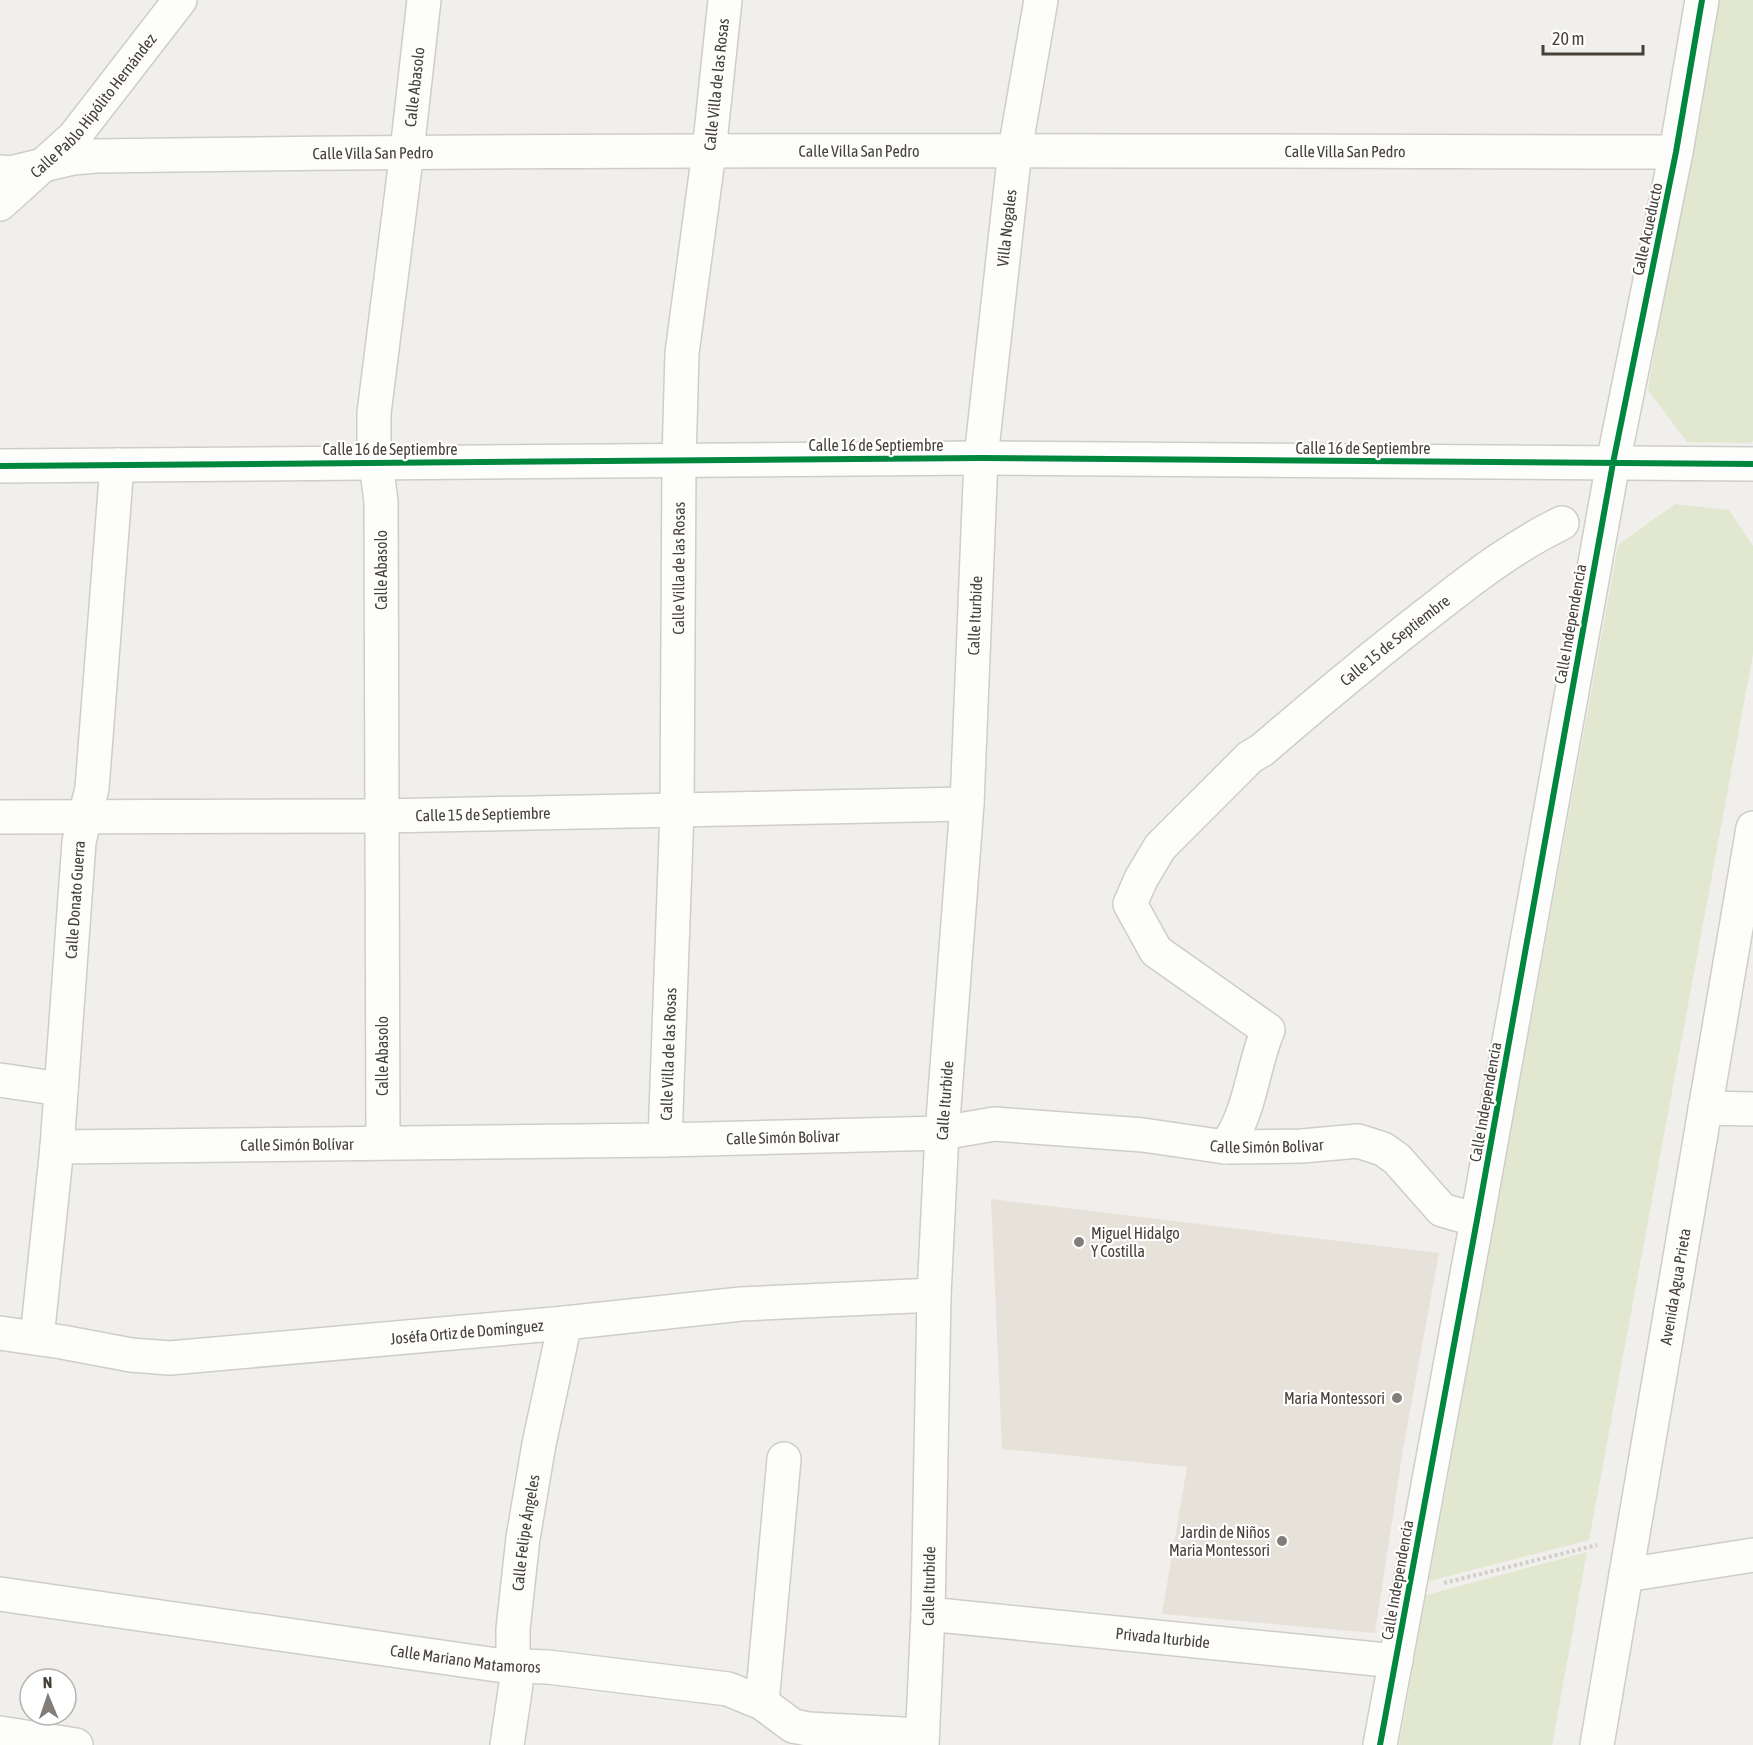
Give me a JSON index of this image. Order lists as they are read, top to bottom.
{
  "streets": {
    "street": [
      "Calle Villa de las Rosas",
      "Calle Abasolo",
      "Calle Pablo Hipólito Hernández",
      "Calle Villa San Pedro",
      "Villa Nogales",
      "Calle Acueducto",
      "Calle 16 de Septiembre",
      "Calle Iturbide",
      "Calle Independencia",
      "Calle 15 de Septiembre",
      "Calle Donato Guerra",
      "Calle Simón Bolívar",
      "Avenida Agua Prieta",
      "Joséfa Ortiz de Domínguez",
      "Calle Felipe Ángeles",
      "Privada Iturbide",
      "Calle Mariano Matamoros"
    ]
  },
  "crossings": [
    ["Calle Villa de las Rosas", "Calle Villa San Pedro"],
    ["Calle Villa de las Rosas", "Calle 16 de Septiembre"],
    ["Calle Villa de las Rosas", "Calle 15 de Septiembre"],
    ["Calle Villa de las Rosas", "Calle Simón Bolívar"],
    ["Calle Abasolo", "Calle Villa San Pedro"],
    ["Calle Abasolo", "Calle 16 de Septiembre"],
    ["Calle Abasolo", "Calle 15 de Septiembre"],
    ["Calle Abasolo", "Calle Simón Bolívar"],
    ["Calle Pablo Hipólito Hernández", "Calle Villa San Pedro"],
    ["Calle Villa San Pedro", "Villa Nogales"],
    ["Calle Villa San Pedro", "Calle Acueducto"],
    ["Villa Nogales", "Calle 16 de Septiembre"],
    ["Villa Nogales", "Calle Iturbide"],
    ["Calle Acueducto", "Calle 16 de Septiembre"],
    ["Calle Acueducto", "Calle Independencia"],
    ["Calle 16 de Septiembre", "Calle Iturbide"],
    ["Calle 16 de Septiembre", "Calle Independencia"],
    ["Calle 16 de Septiembre", "Calle Donato Guerra"],
    ["Calle Iturbide", "Calle 15 de Septiembre"],
    ["Calle Iturbide", "Calle Simón Bolívar"],
    ["Calle Iturbide", "Joséfa Ortiz de Domínguez"],
    ["Calle Iturbide", "Privada Iturbide"],
    ["Calle Iturbide", "Calle Mariano Matamoros"],
    ["Calle Independencia", "Calle Simón Bolívar"],
    ["Calle Independencia", "Privada Iturbide"],
    ["Calle 15 de Septiembre", "Calle Donato Guerra"],
    ["Calle 15 de Septiembre", "Calle Simón Bolívar"],
    ["Calle Donato Guerra", "Calle Simón Bolívar"],
    ["Calle Donato Guerra", "Joséfa Ortiz de Domínguez"],
    ["Joséfa Ortiz de Domínguez", "Calle Felipe Ángeles"],
    ["Calle Felipe Ángeles", "Calle Mariano Matamoros"]
  ],
  "places": ["Miguel Hidalgo Y Costilla", "Maria Montessori", "Jardin de Niños Maria Montessori"],
  "scale_bar": "20 m",
  "north": "top"
}
